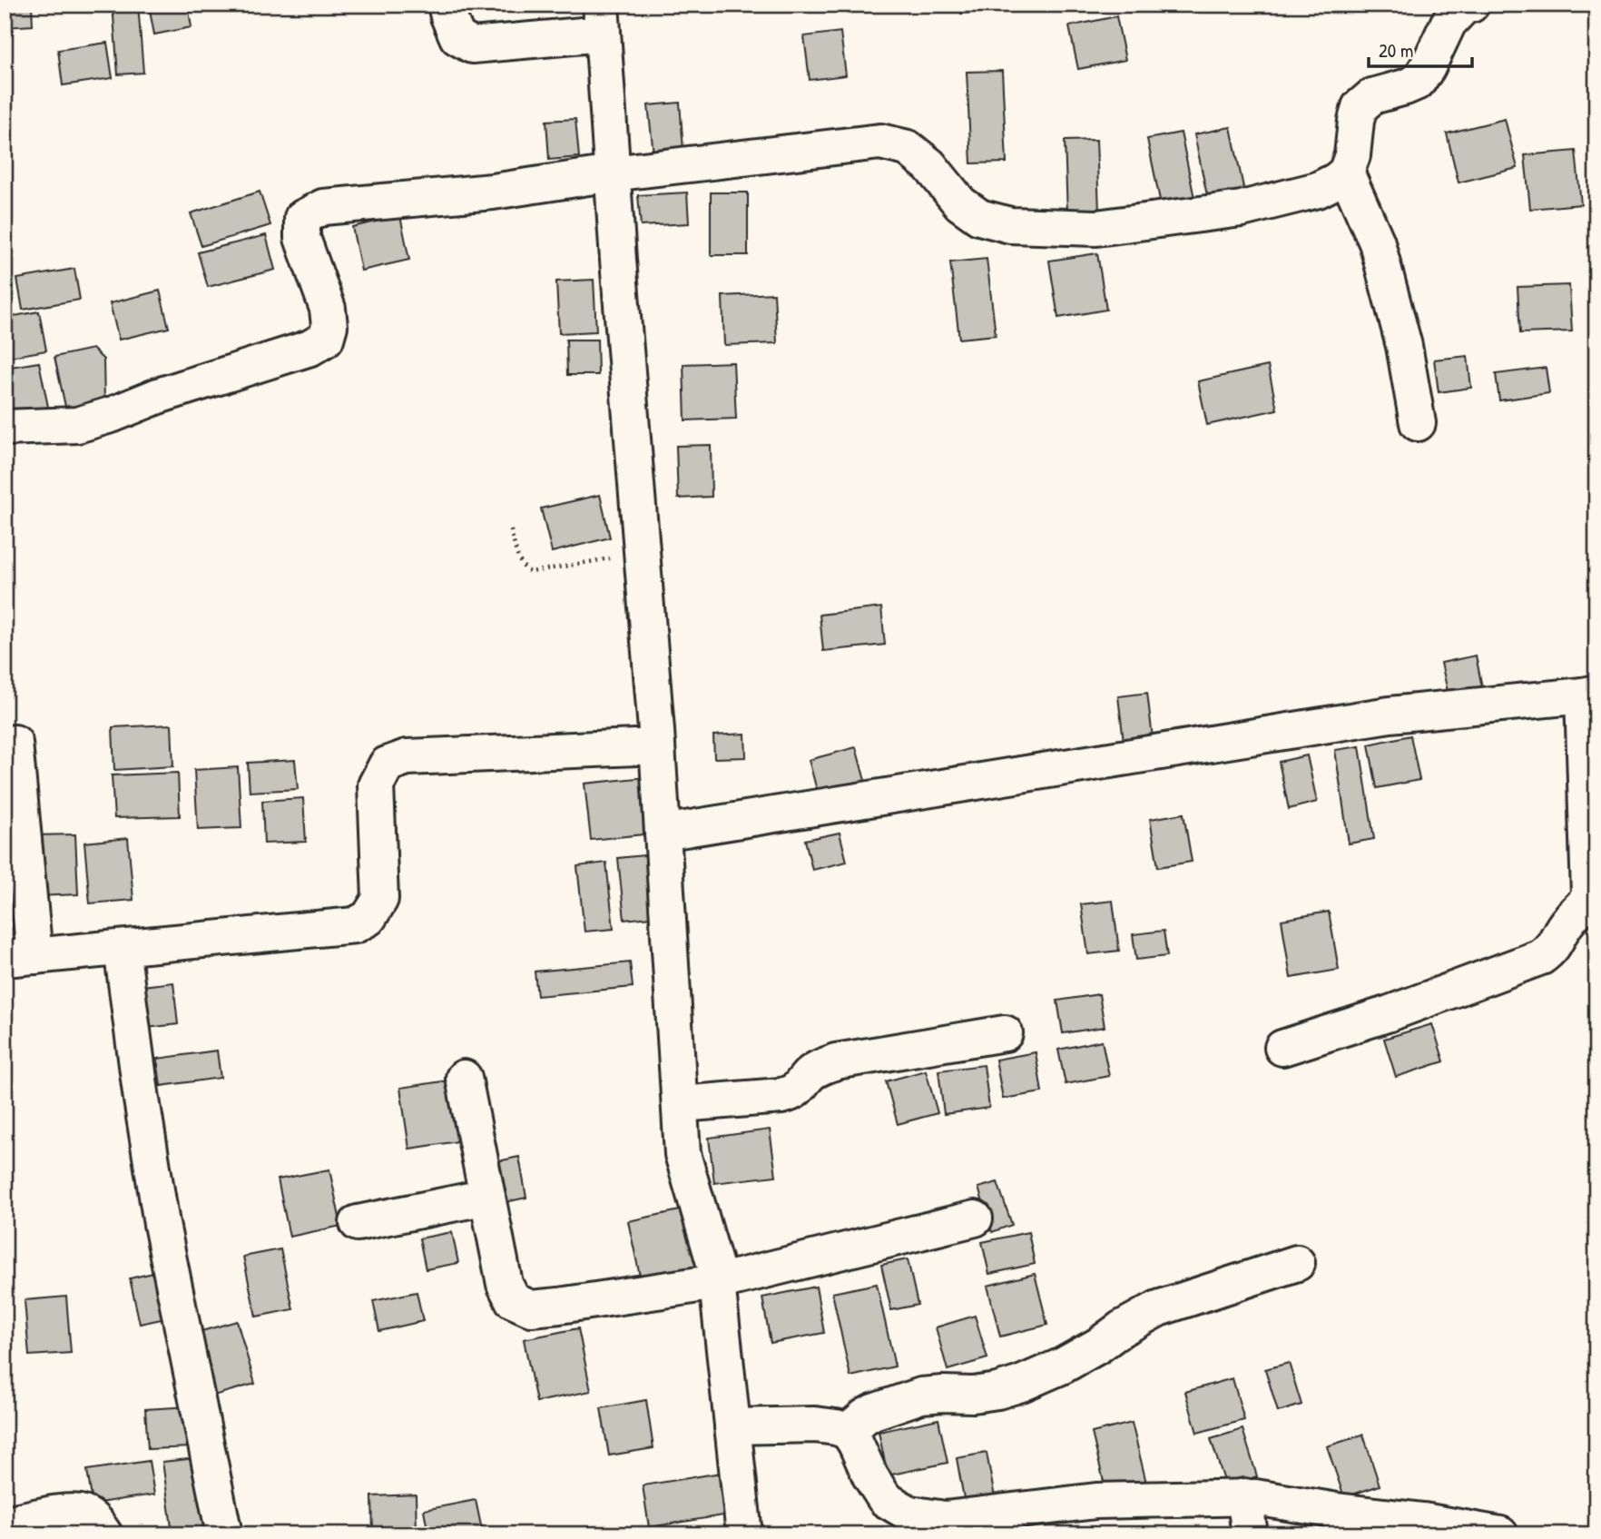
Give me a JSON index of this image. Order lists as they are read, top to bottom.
{
  "scale_bar": "20 m"
}
